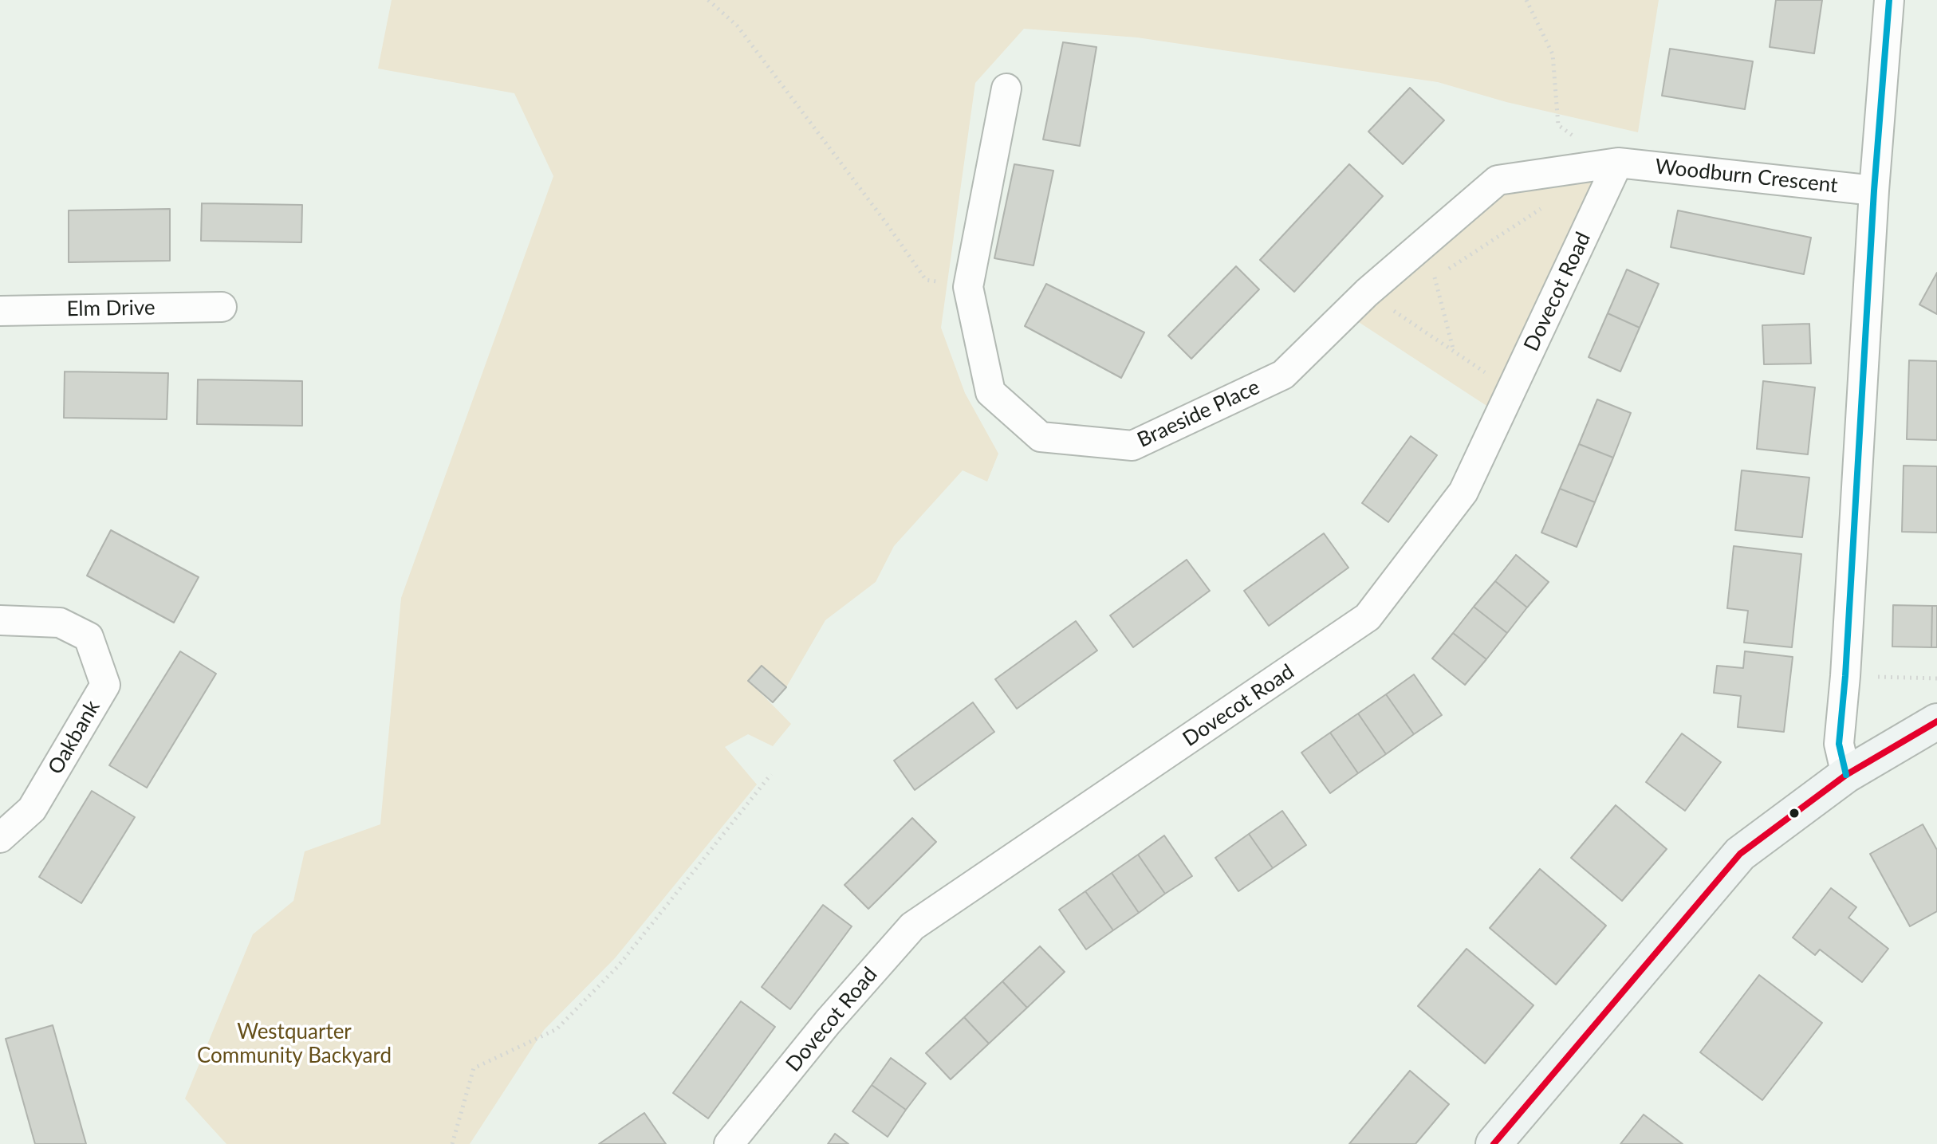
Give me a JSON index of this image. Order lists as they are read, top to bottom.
{
  "streets": {
    "street": [
      "Woodburn Crescent",
      "Dovecot Road",
      "Elm Drive",
      "Braeside Place",
      "Oakbank"
    ]
  },
  "crossings": [
    ["Woodburn Crescent", "Dovecot Road"],
    ["Woodburn Crescent", "Braeside Place"],
    ["Dovecot Road", "Braeside Place"]
  ],
  "parks": ["Westquarter Community Backyard"]
}
